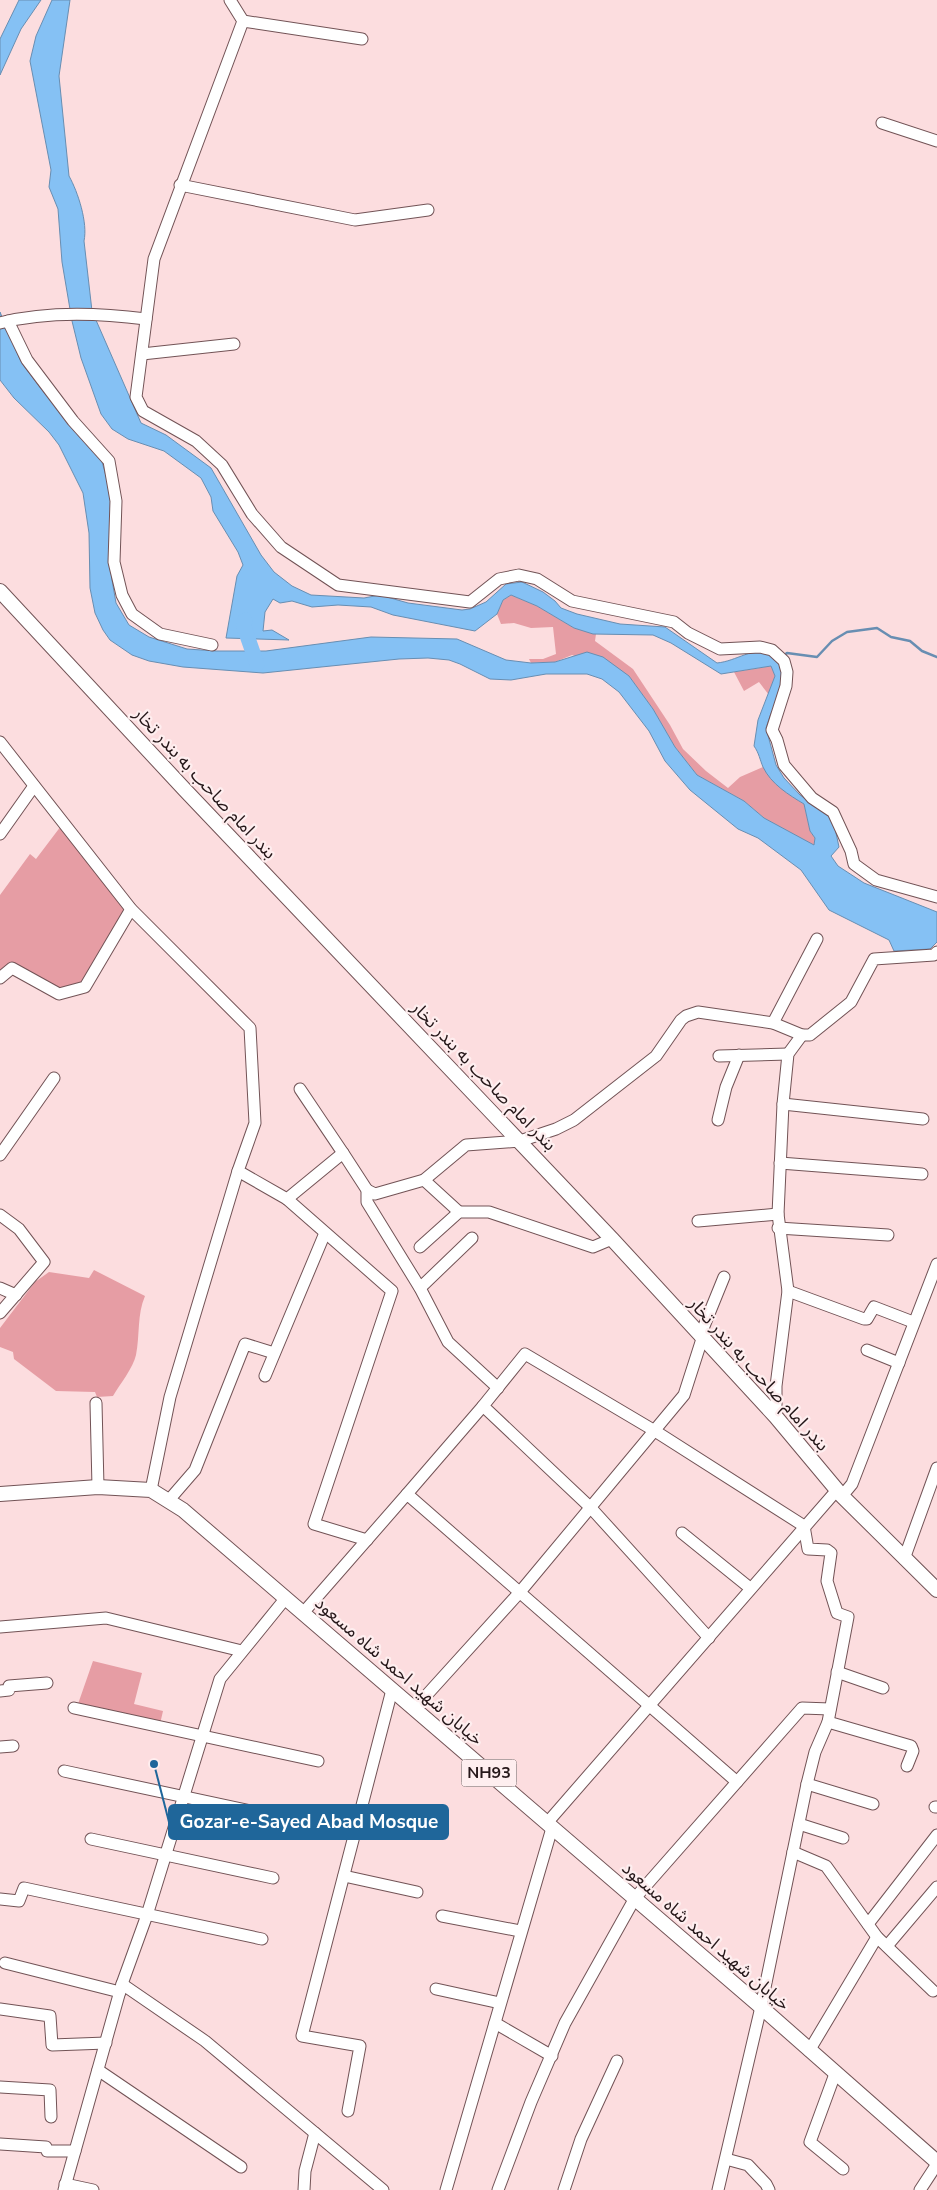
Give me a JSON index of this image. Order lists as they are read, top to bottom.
{
  "streets": {
    "main road": ["بندر امام صاحب به بندر تخار", "خیابان شهید احمد شاه مسعود", "NH93"]
  },
  "places": ["Gozar-e-Sayed Abad Mosque"]
}
